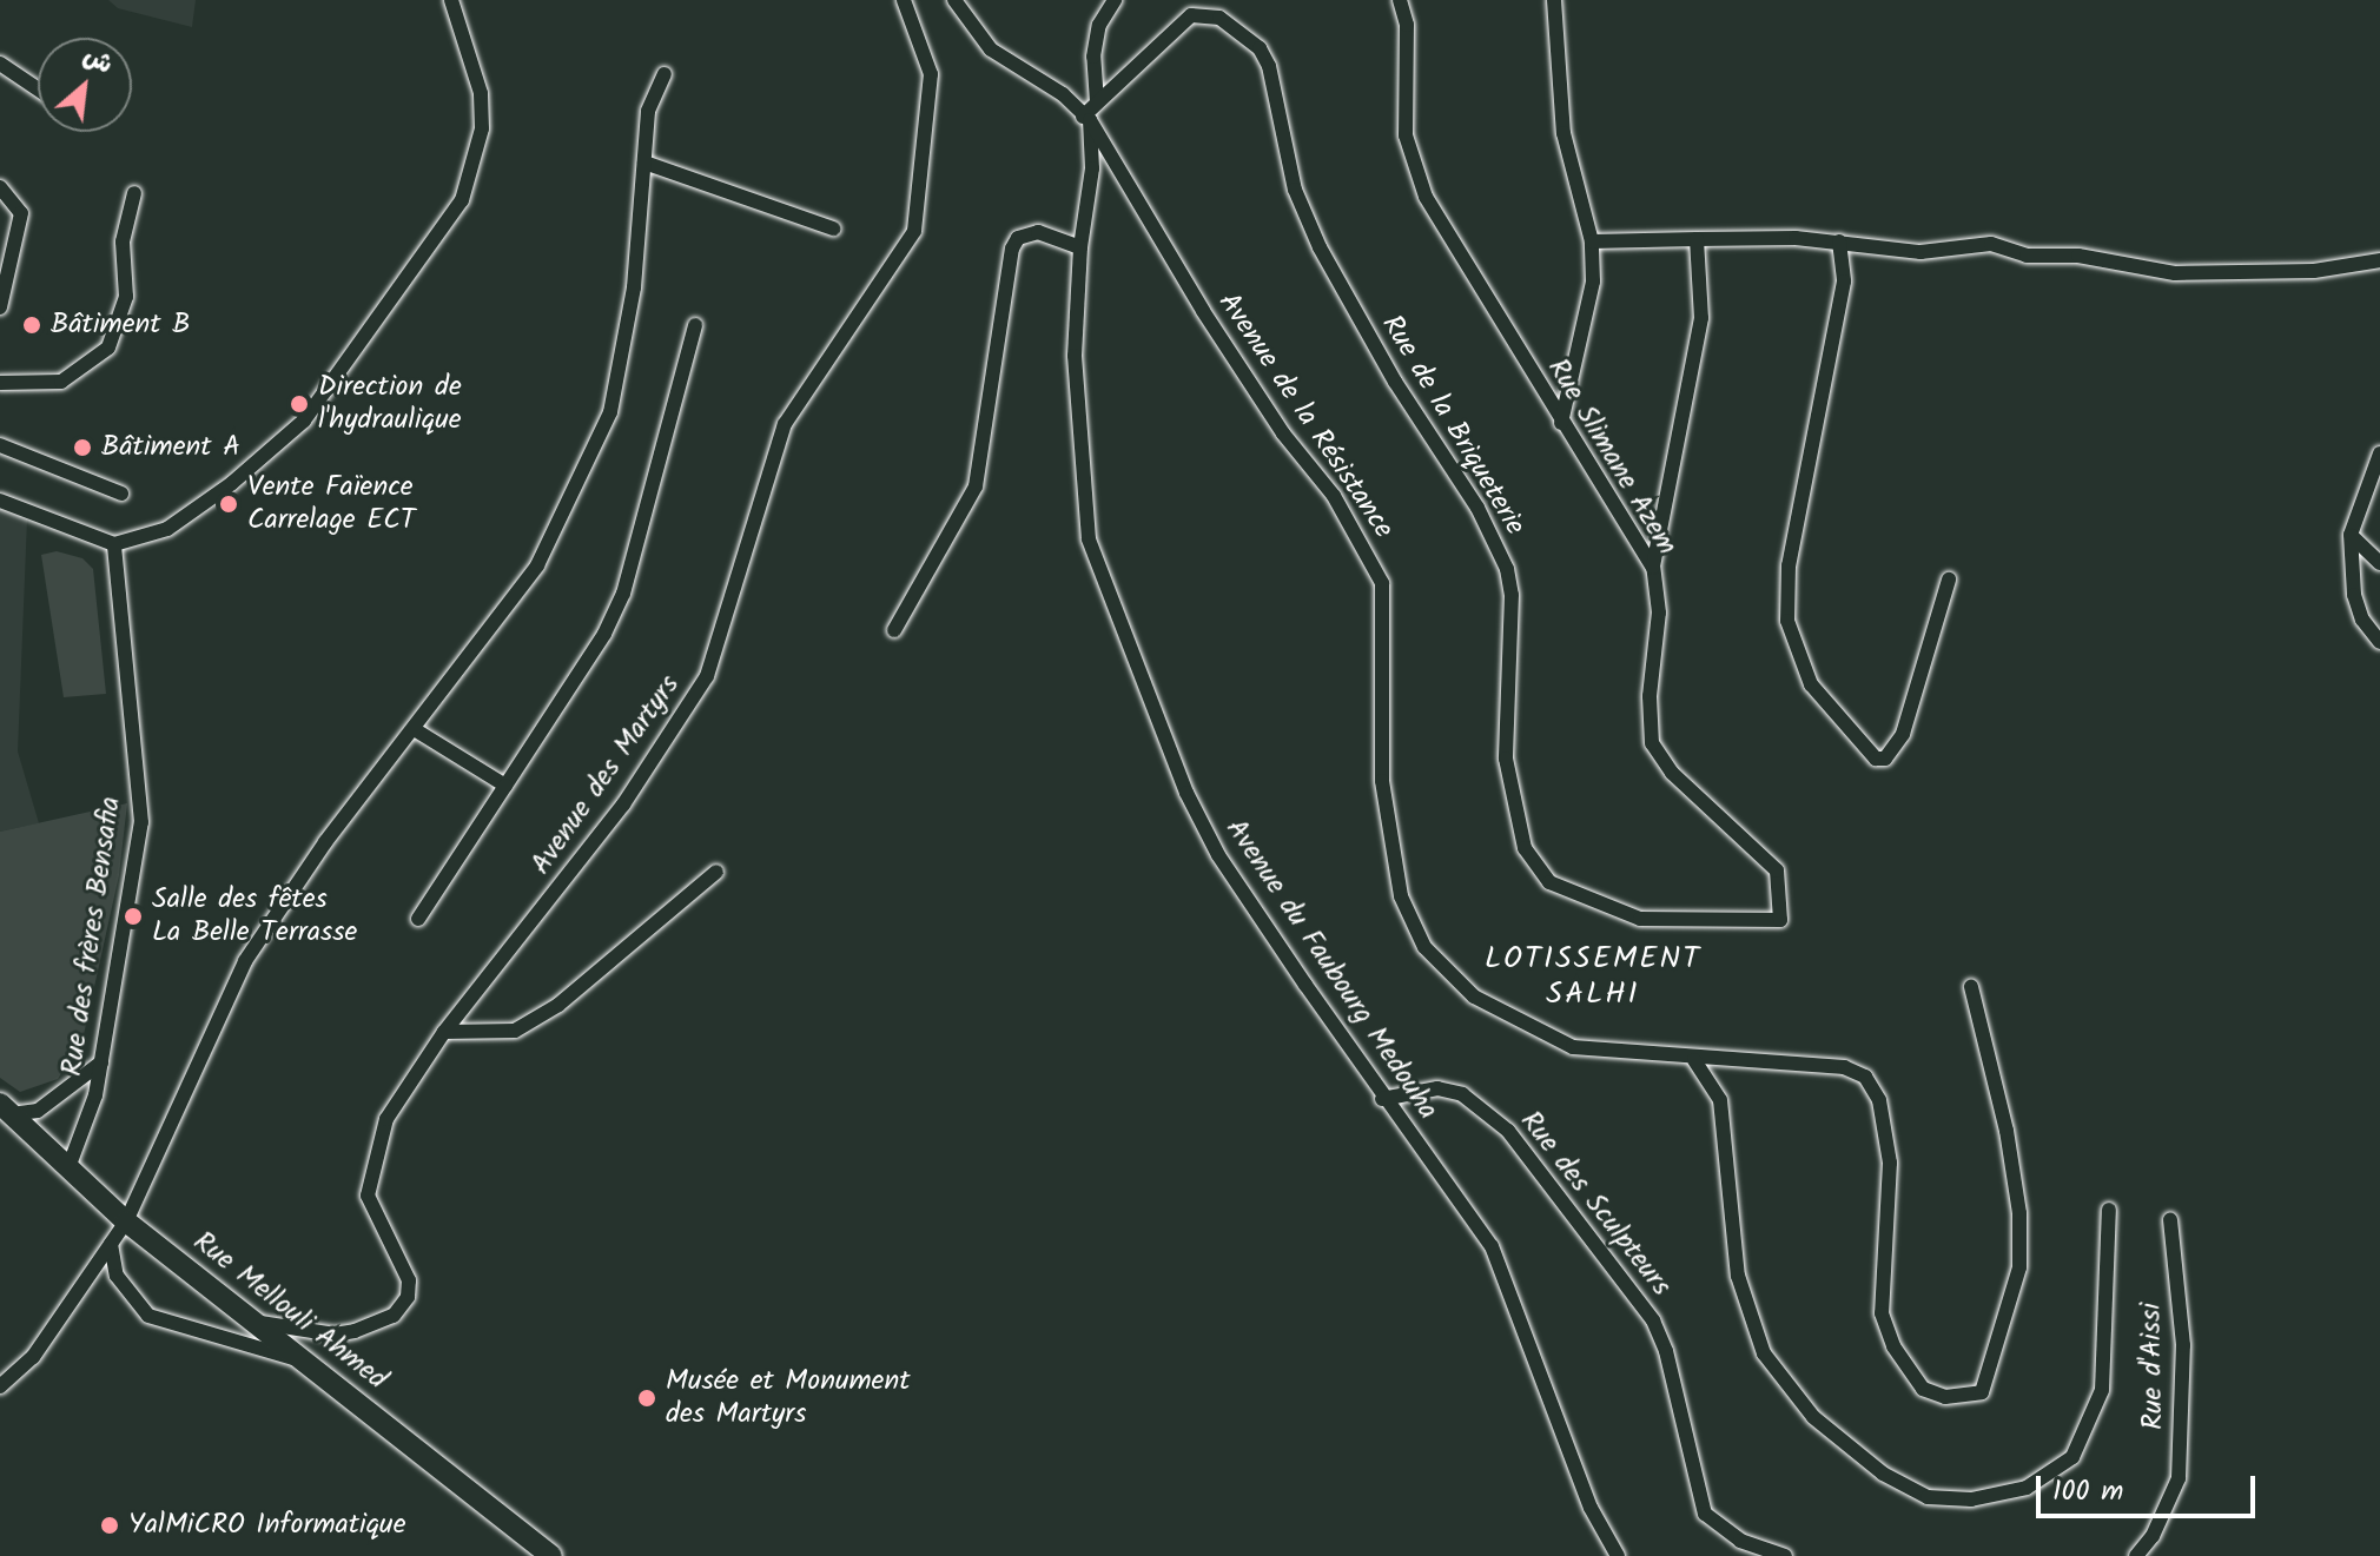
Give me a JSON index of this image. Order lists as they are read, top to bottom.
{
  "streets": {
    "street": [
      "Avenue de la Résistance",
      "Rue de la Briqueterie",
      "Rue Slimane Azem",
      "Avenue des Martyrs",
      "Rue des frères Bensafia",
      "Avenue du Faubourg Medouha",
      "Rue des Sculpteurs",
      "Rue Mellouli Ahmed",
      "Rue d'Aissi"
    ]
  },
  "crossings": [
    ["Avenue de la Résistance", "Rue de la Briqueterie"],
    ["Avenue de la Résistance", "Avenue du Faubourg Medouha"],
    ["Rue de la Briqueterie", "Rue Slimane Azem"],
    ["Rue de la Briqueterie", "Avenue du Faubourg Medouha"],
    ["Avenue des Martyrs", "Rue Mellouli Ahmed"],
    ["Rue des frères Bensafia", "Rue Mellouli Ahmed"],
    ["Avenue du Faubourg Medouha", "Rue des Sculpteurs"]
  ],
  "districts": ["LOTISSEMENT SALHI"],
  "places": [
    "Bâtiment B",
    "Direction de l'hydraulique",
    "Bâtiment A",
    "Vente Faïence Carrelage ECT",
    "Salle des fêtes La Belle Terrasse",
    "Musée et Monument des Martyrs",
    "YalMiCRO Informatique"
  ],
  "scale_bar": "100 m",
  "north": "top right"
}
